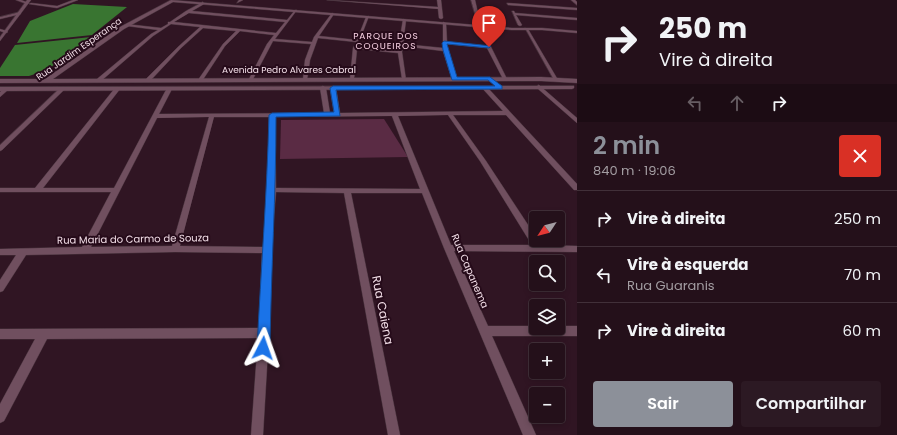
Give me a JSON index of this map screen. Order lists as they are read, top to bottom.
{
  "streets": {
    "street": [
      "Rua Jardim Esperança",
      "Avenida Pedro Alvares Cabral",
      "Rua Maria do Carmo de Souza",
      "Rua Capanema",
      "Rua Caiena"
    ]
  },
  "crossings": [
    ["Rua Jardim Esperança", "Avenida Pedro Alvares Cabral"]
  ],
  "districts": ["PARQUE DOS COQUEIROS"],
  "north": "bottom left",
  "page": {
    "turn": ["250 m", "Vire à direita"],
    "heading": ["2 min", "840 m · 19:06"],
    "list": [
      {
        "name": "Vire à direita",
        "value": "250 m"
      },
      {
        "name": "Vire à esquerda",
        "note": "Rua Guaranis",
        "value": "70 m"
      },
      {
        "name": "Vire à direita",
        "value": "60 m"
      }
    ],
    "map_buttons": ["+", "−"],
    "buttons": ["Sair", "Compartilhar"]
  }
}
